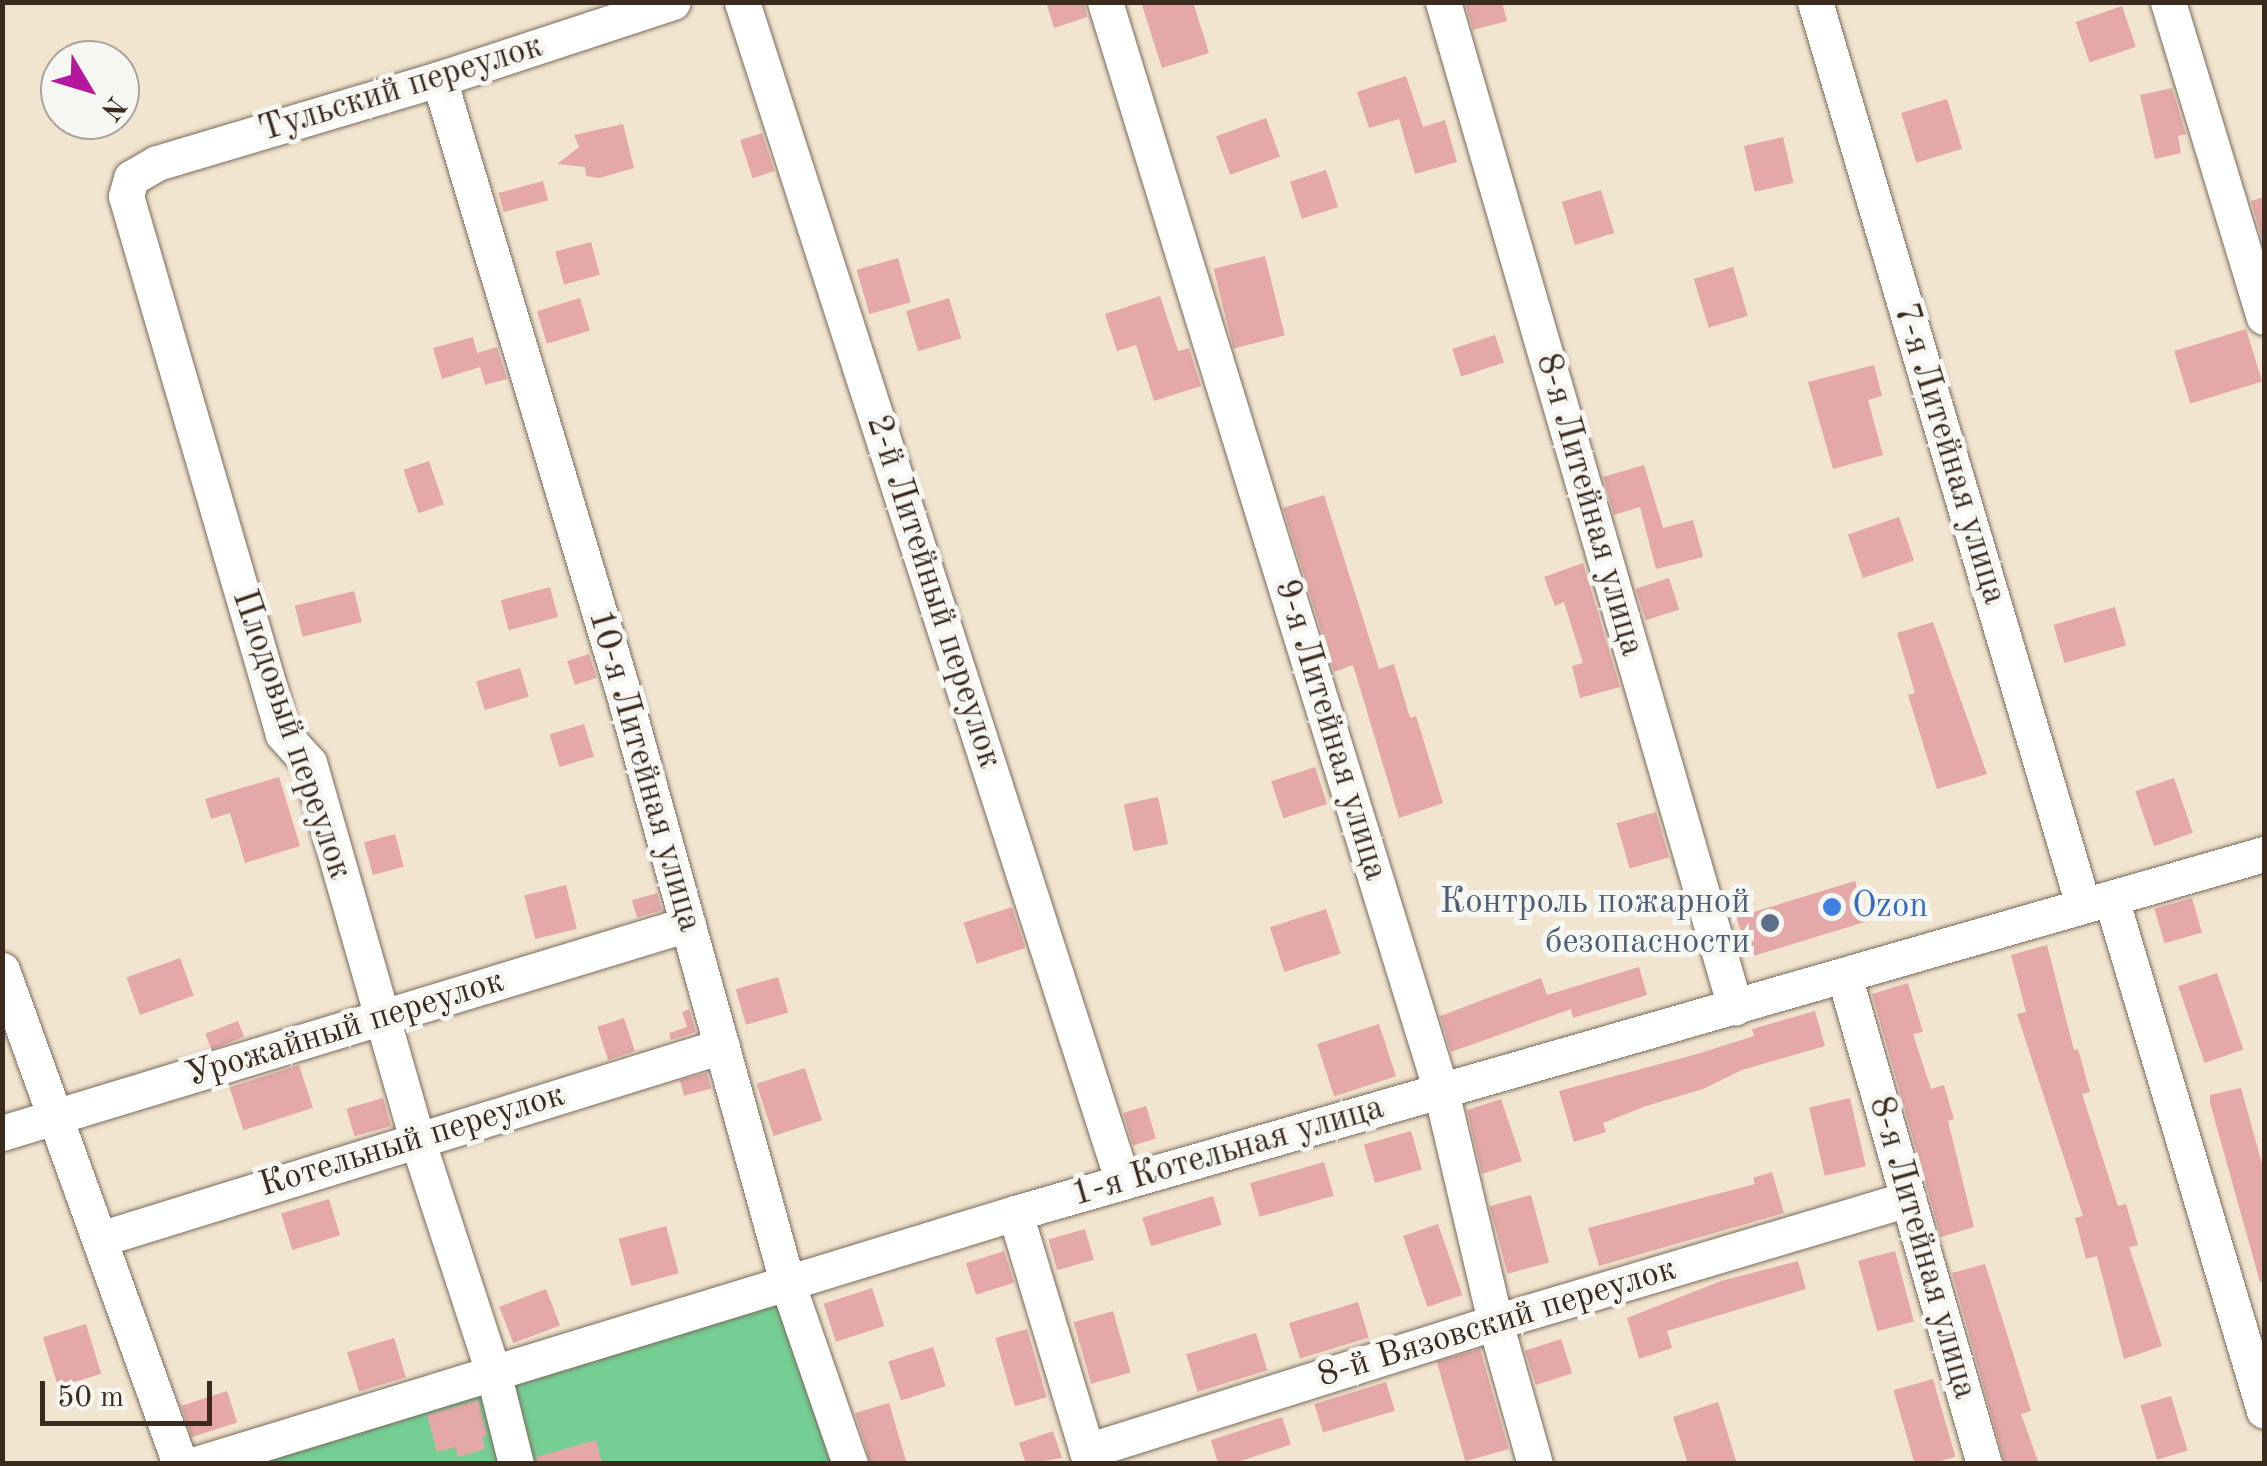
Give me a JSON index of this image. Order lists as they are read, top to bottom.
{
  "streets": {
    "street": [
      "Тульский переулок",
      "7-я Литейная улица",
      "8-я Литейная улица",
      "2-й Литейный переулок",
      "9-я Литейная улица",
      "Плодовый переулок",
      "10-я Литейная улица",
      "Урожайный переулок",
      "Котельный переулок",
      "1-я Котельная улица",
      "8-й Вязовский переулок"
    ]
  },
  "crossings": [
    ["Тульский переулок", "Плодовый переулок"],
    ["Тульский переулок", "10-я Литейная улица"],
    ["7-я Литейная улица", "1-я Котельная улица"],
    ["8-я Литейная улица", "1-я Котельная улица"],
    ["8-я Литейная улица", "8-й Вязовский переулок"],
    ["2-й Литейный переулок", "1-я Котельная улица"],
    ["9-я Литейная улица", "1-я Котельная улица"],
    ["9-я Литейная улица", "8-й Вязовский переулок"],
    ["Плодовый переулок", "Урожайный переулок"],
    ["Плодовый переулок", "Котельный переулок"],
    ["Плодовый переулок", "1-я Котельная улица"],
    ["10-я Литейная улица", "Урожайный переулок"],
    ["10-я Литейная улица", "Котельный переулок"],
    ["10-я Литейная улица", "1-я Котельная улица"]
  ],
  "places": ["Ozon", "Контроль пожарной безопасности"],
  "scale_bar": "50 m",
  "north": "bottom right"
}
